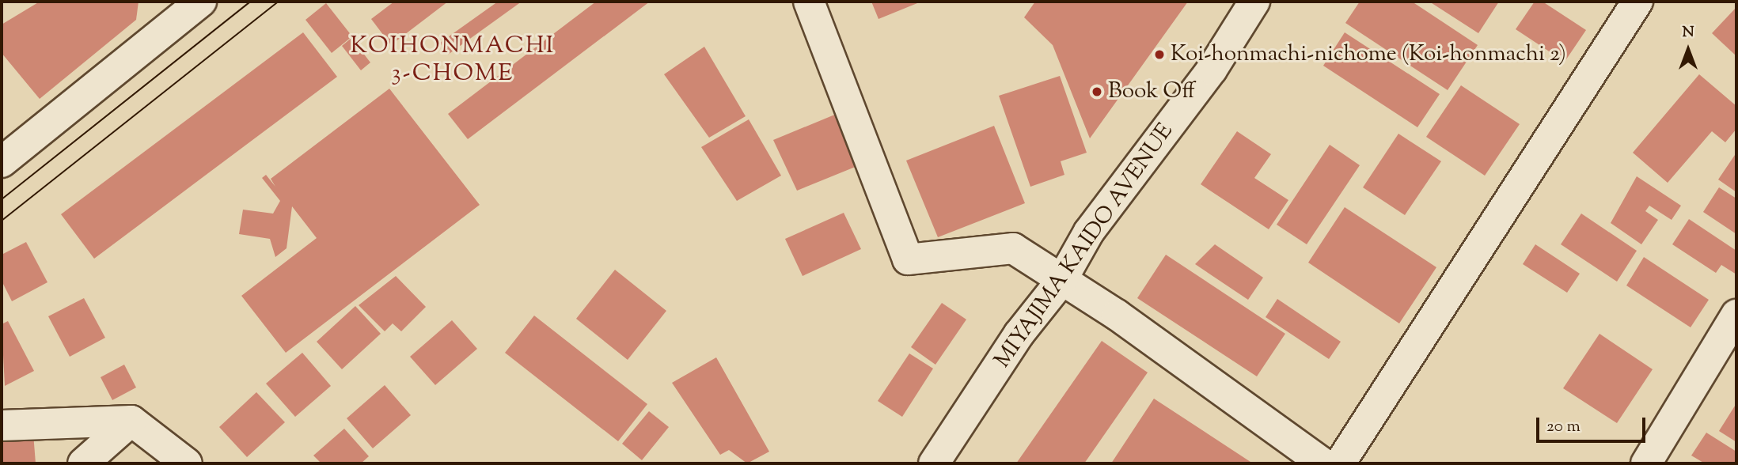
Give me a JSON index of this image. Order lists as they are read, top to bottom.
{
  "streets": {
    "street": ["MIYAJIMA KAIDO AVENUE"]
  },
  "districts": ["KOIHONMACHI 3-CHOME"],
  "places": ["Koi-honmachi-nichome (Koi-honmachi 2)", "Book Off"],
  "scale_bar": "20 m",
  "north": "top"
}
